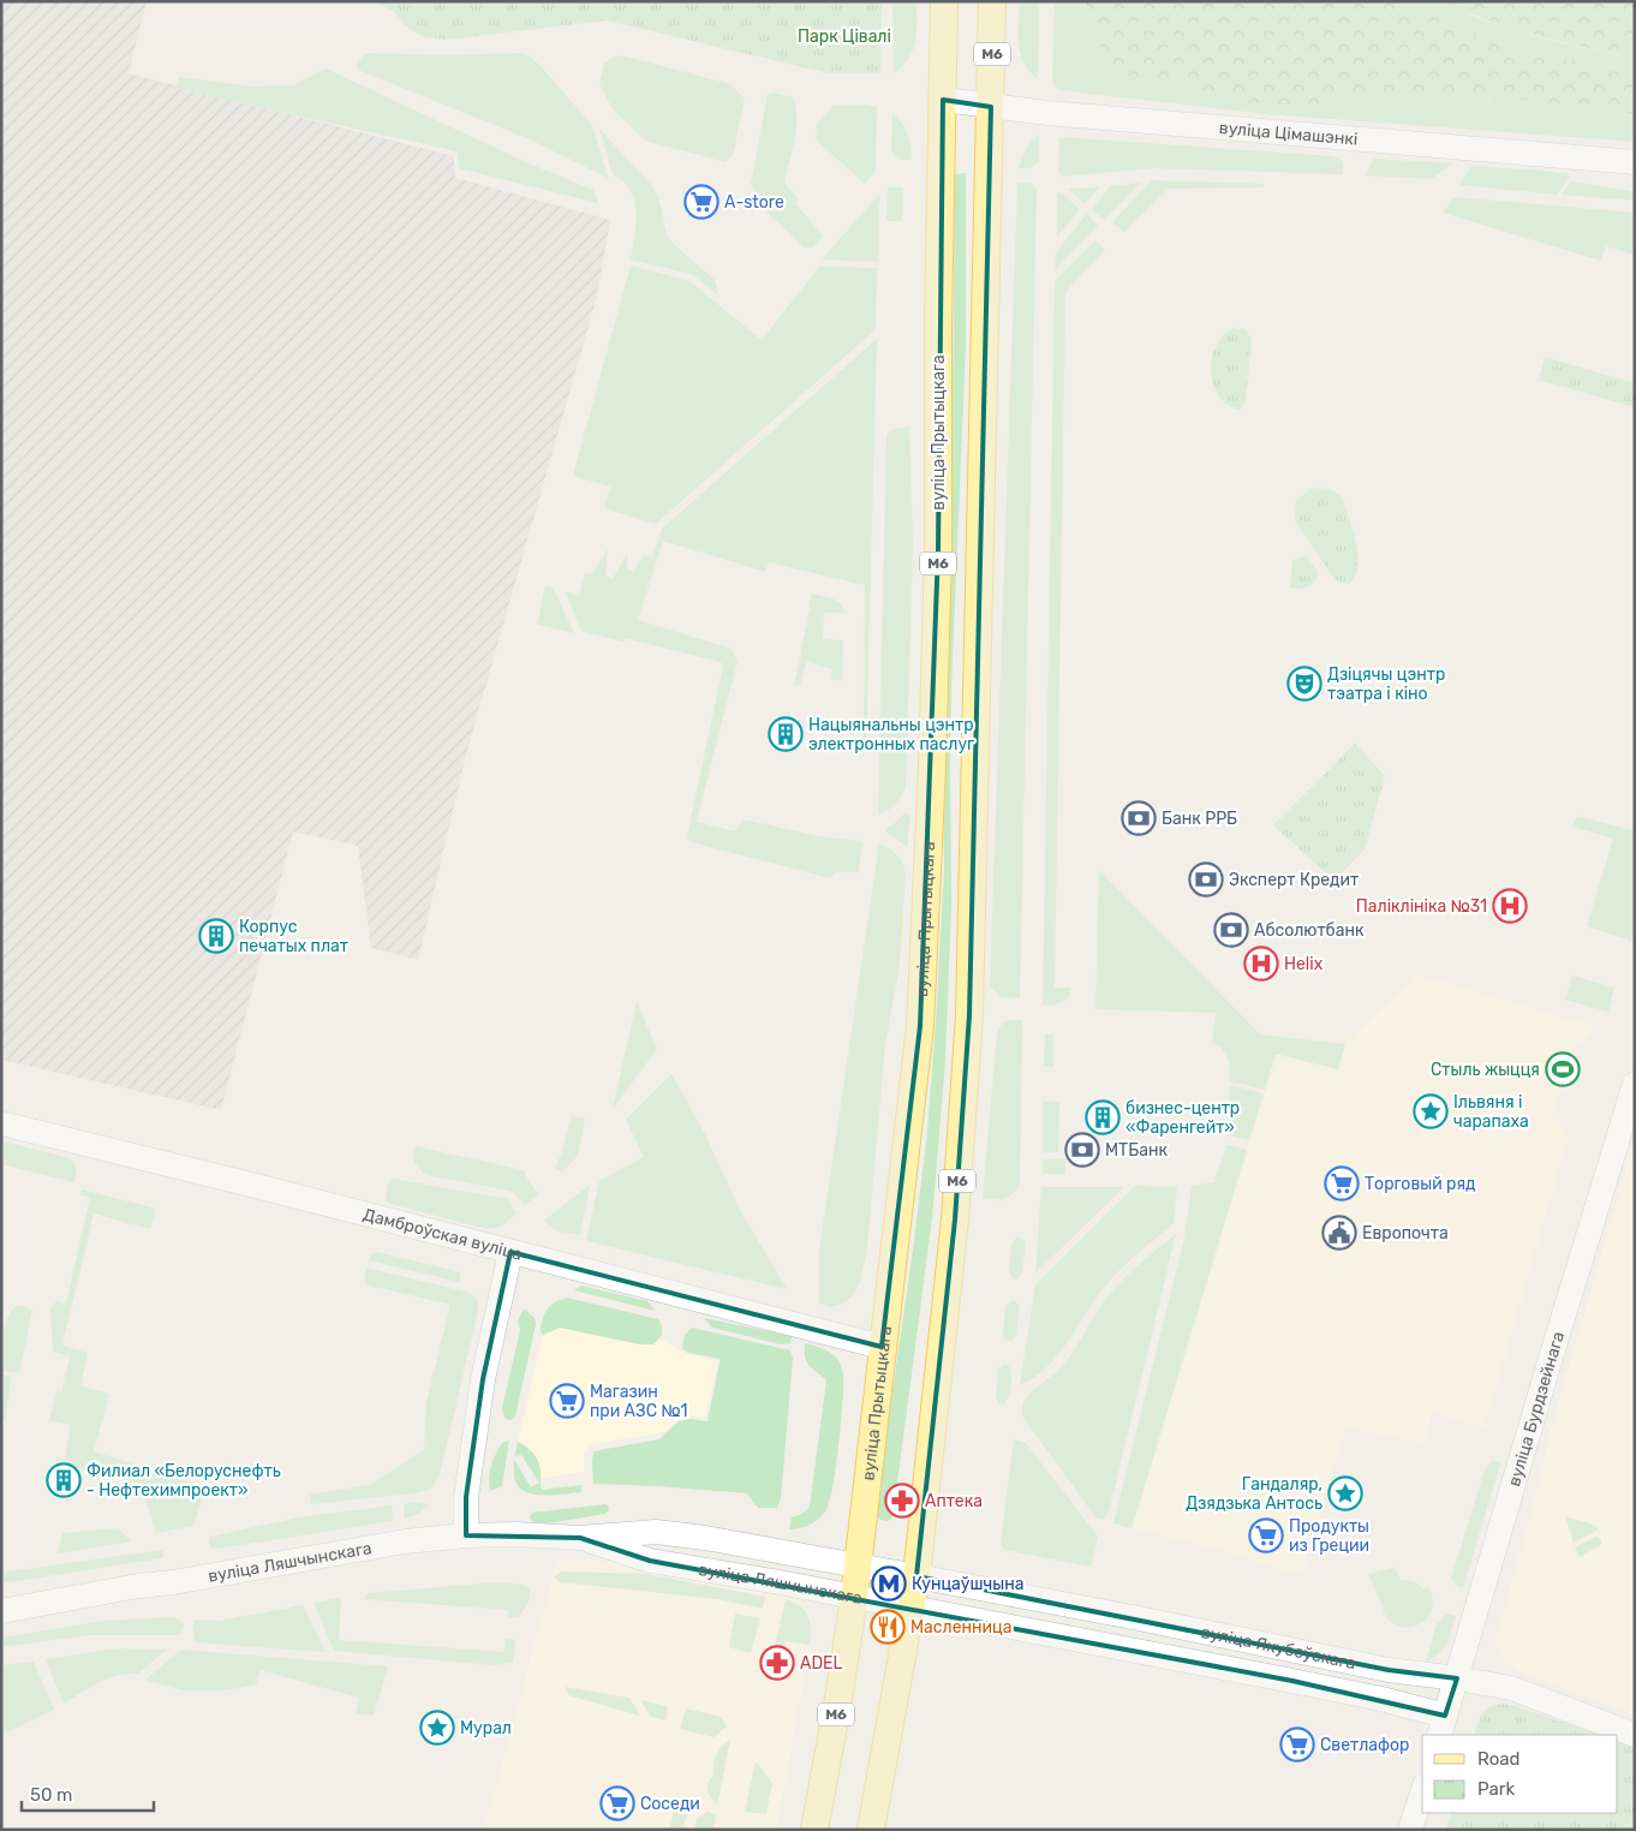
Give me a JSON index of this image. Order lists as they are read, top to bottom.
{
  "streets": {
    "main road": [
      "М6",
      "вуліца Цімашэнкі",
      "вуліца Прытыцкага",
      "Дамброўская вуліца",
      "вуліца Бурдзейнага",
      "вуліца Ляшчынскага",
      "вуліца Якубоўскага"
    ]
  },
  "crossings": [
    ["М6", "вуліца Цімашэнкі"],
    ["М6", "вуліца Ляшчынскага"],
    ["М6", "вуліца Якубоўскага"],
    ["вуліца Цімашэнкі", "вуліца Прытыцкага"],
    ["вуліца Прытыцкага", "Дамброўская вуліца"],
    ["вуліца Прытыцкага", "вуліца Ляшчынскага"],
    ["вуліца Бурдзейнага", "вуліца Якубоўскага"],
    ["вуліца Ляшчынскага", "вуліца Якубоўскага"]
  ],
  "parks": ["Парк Цівалі"],
  "places": {
    "supermarket": [
      "А-store",
      "Торговый ряд",
      "Магазин при АЗС №1",
      "Продукты из Греции",
      "Светлафор",
      "Соседи"
    ],
    "theatre": ["Дзіцячы цэнтр тэатра і кіно"],
    "building": [
      "Нацыянальны цэнтр электронных паслуг",
      "Корпус печатых плат",
      "бизнес-центр «Фаренгейт»",
      "Филиал «Белоруснефть - Нефтехимпроект»"
    ],
    "bank": [
      "Банк РРБ",
      "Эксперт Кредит",
      "Абсолютбанк",
      "МТБанк"
    ],
    "hospital": ["Паліклініка №31", "Helix"],
    "sports": ["Стыль жыцця"],
    "place": ["Ільвяня і чарапаха", "Гандаляр, Дзядзька Антось", "Мурал"],
    "public building": ["Европочта"],
    "pharmacy": ["Аптека", "ADEL"],
    "metro station": ["Кунцаўшчына"],
    "restaurant": ["Масленница"]
  },
  "legend": ["Road", "Park"],
  "scale_bar": "50 m"
}
